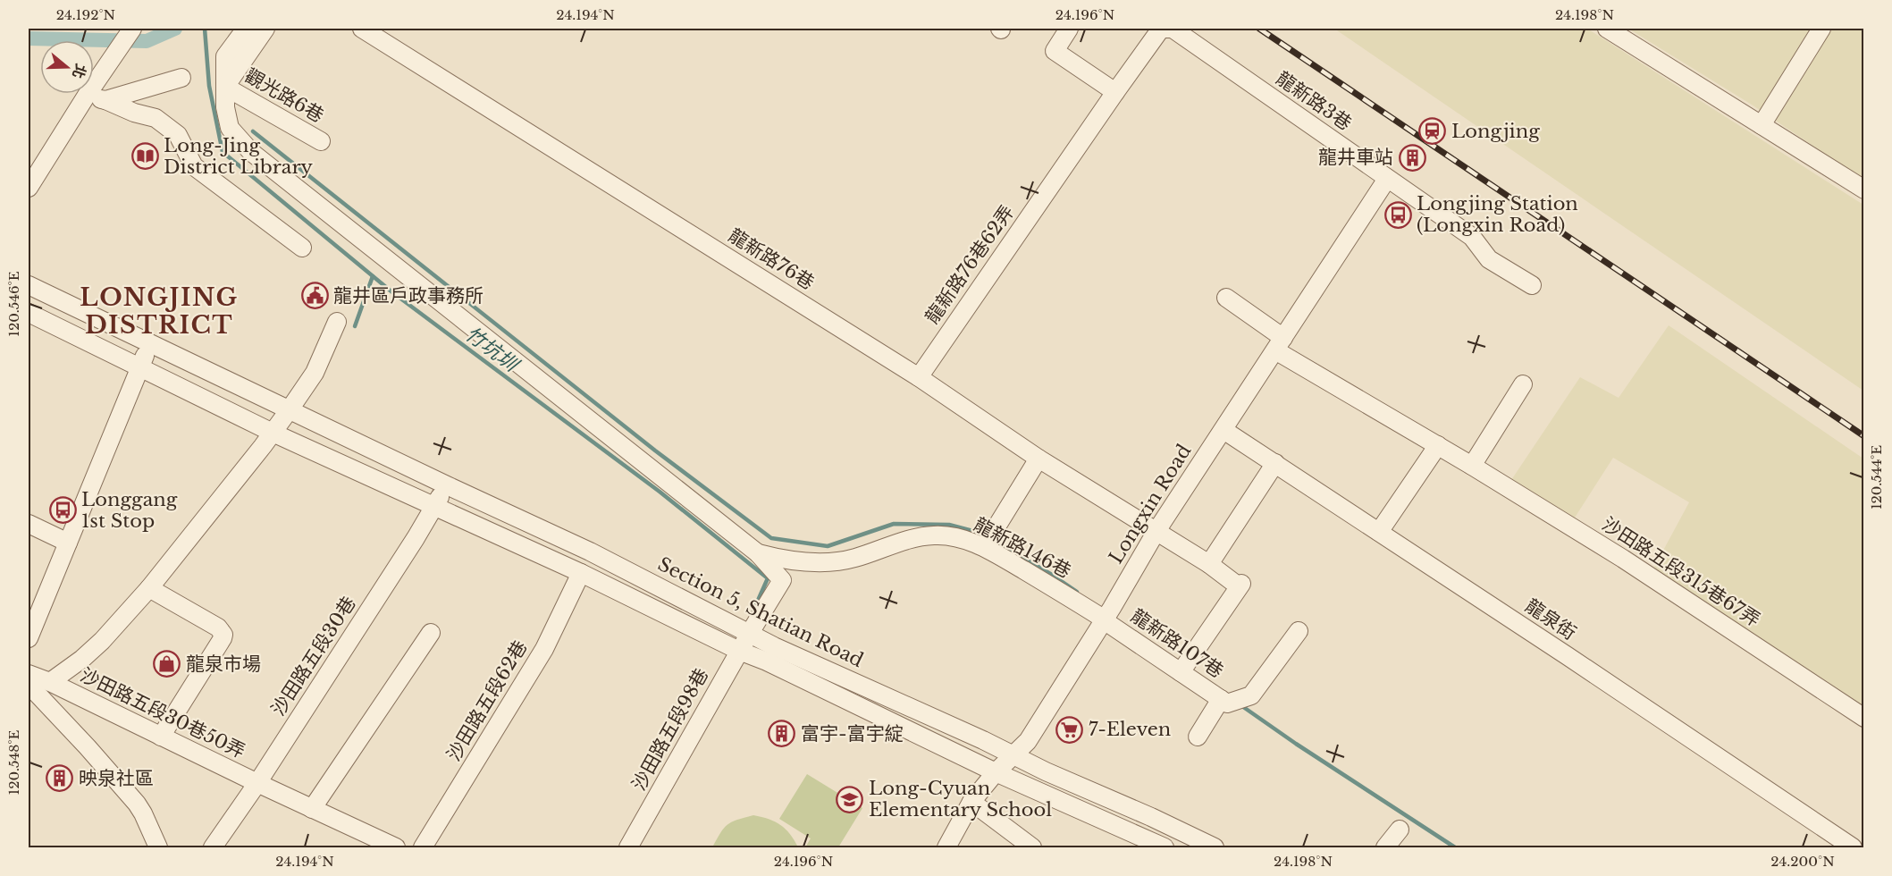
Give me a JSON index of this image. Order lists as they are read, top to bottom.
{
  "streets": {
    "street": [
      "觀光路6巷",
      "龍新路3巷",
      "龍新路76巷",
      "龍新路76巷62弄",
      "Longxin Road",
      "龍新路146巷",
      "沙田路五段315巷67弄",
      "Section 5, Shatian Road",
      "龍泉街",
      "龍新路107巷",
      "沙田路五段30巷",
      "沙田路五段62巷",
      "沙田路五段30巷50弄",
      "沙田路五段98巷"
    ]
  },
  "crossings": [
    ["龍新路3巷", "龍新路76巷62弄"],
    ["龍新路3巷", "Longxin Road"],
    ["龍新路76巷", "龍新路76巷62弄"],
    ["龍新路76巷", "Longxin Road"],
    ["龍新路76巷", "龍新路107巷"],
    ["Longxin Road", "龍新路146巷"],
    ["Longxin Road", "沙田路五段315巷67弄"],
    ["Longxin Road", "Section 5, Shatian Road"],
    ["Longxin Road", "龍泉街"],
    ["Longxin Road", "龍新路107巷"],
    ["龍新路146巷", "龍新路107巷"],
    ["龍新路146巷", "沙田路五段98巷"],
    ["Section 5, Shatian Road", "沙田路五段30巷"],
    ["Section 5, Shatian Road", "沙田路五段98巷"],
    ["沙田路五段30巷", "沙田路五段30巷50弄"]
  ],
  "districts": ["LONGJING DISTRICT"],
  "water": ["竹坑圳"],
  "places": {
    "station": ["Longjing"],
    "library": ["Long-Jing District Library"],
    "building": ["龍井車站", "富宇-富宇綻", "映泉社區"],
    "bus stop": ["Longjing Station (Longxin Road)", "Longgang 1st Stop"],
    "public building": ["龍井區戶政事務所"],
    "shop": ["龍泉市場"],
    "supermarket": ["7-Eleven"],
    "school or university": ["Long-Cyuan Elementary School"]
  },
  "north": "right",
  "coordinates": [
    "24.192°N",
    "24.194°N",
    "24.196°N",
    "24.198°N",
    "120.546°E",
    "120.544°E",
    "120.548°E",
    "24.200°N"
  ]
}
